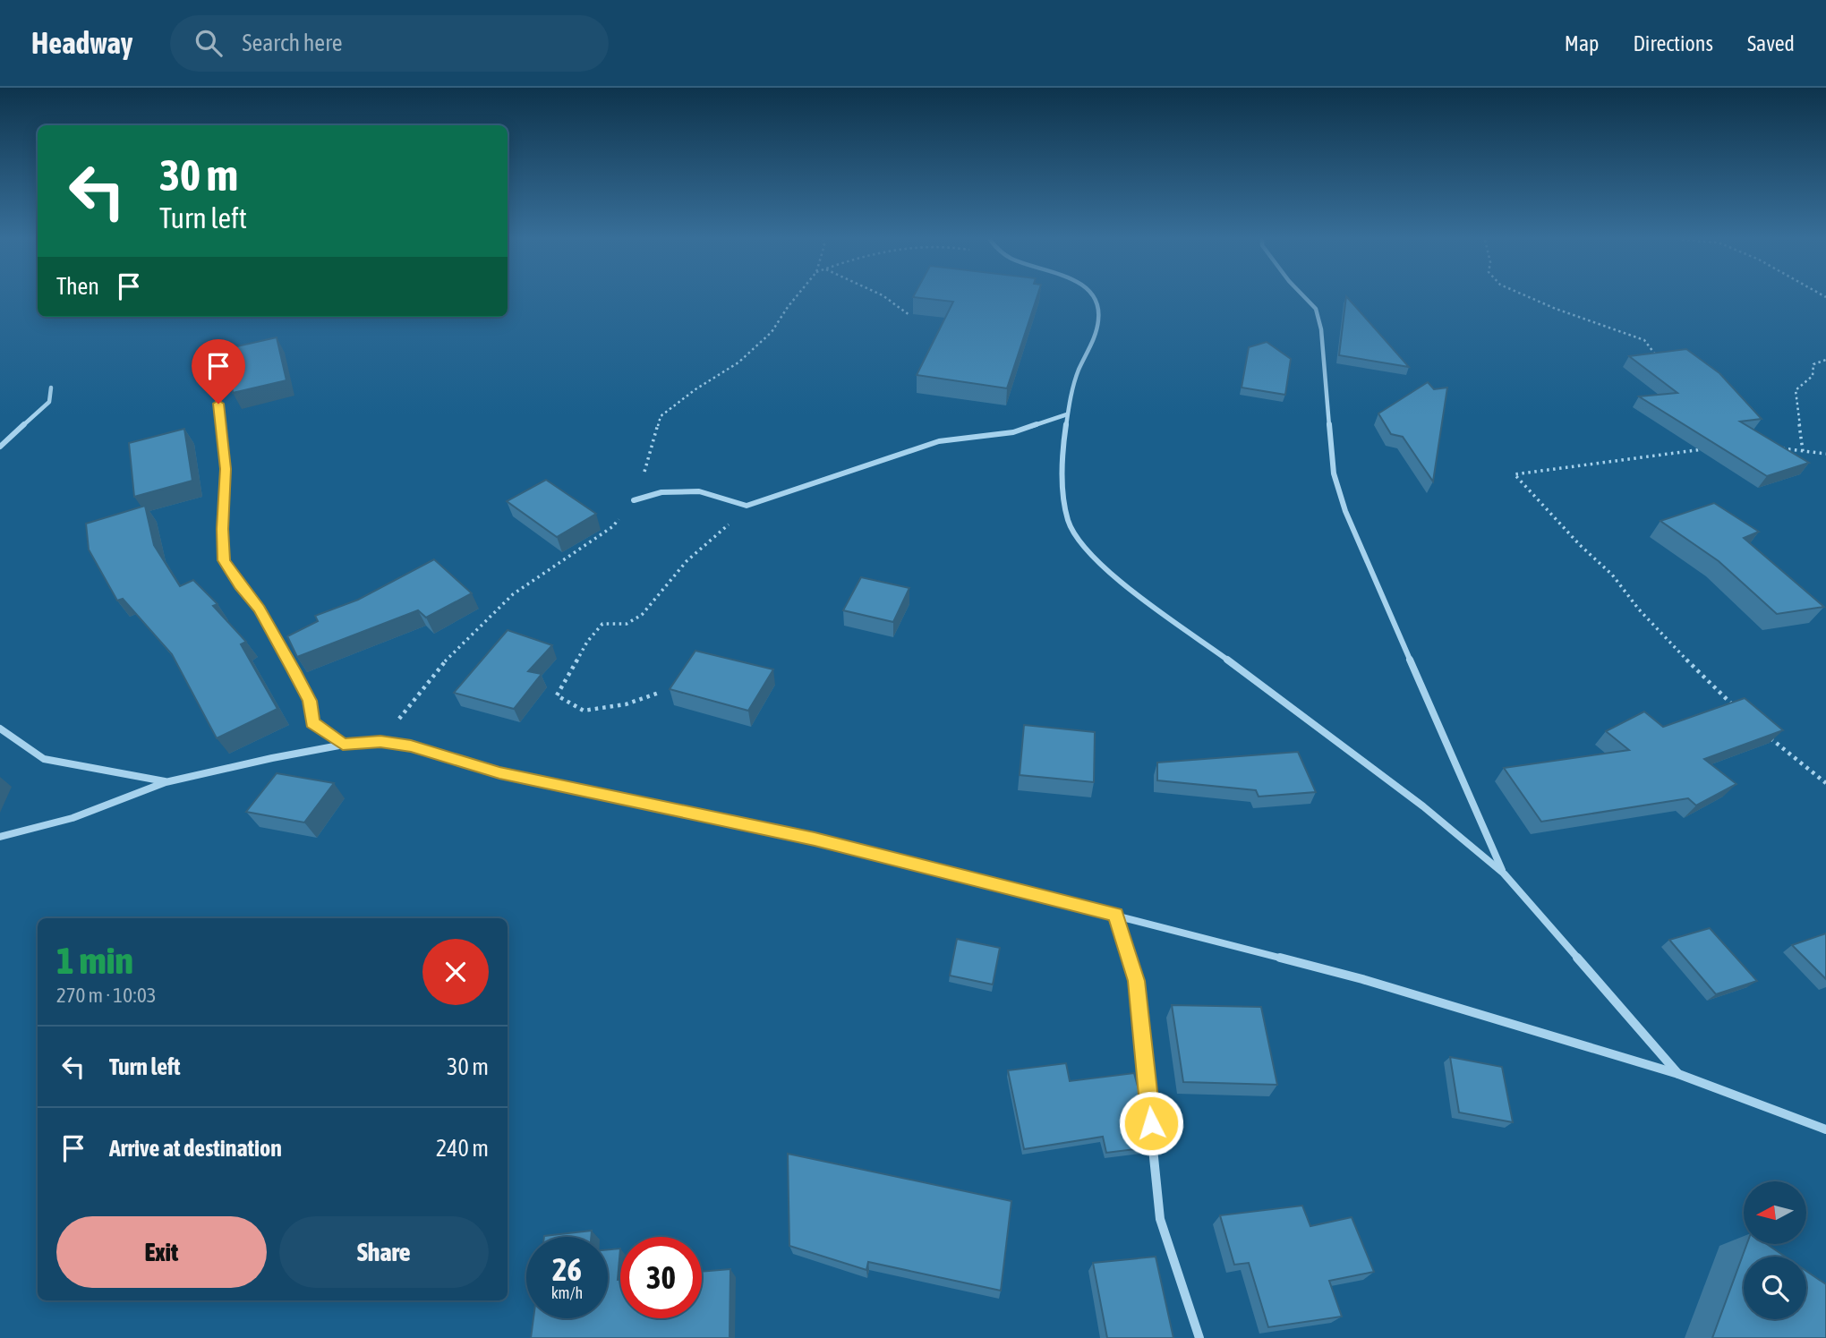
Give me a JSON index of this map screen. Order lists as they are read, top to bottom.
{
  "north": "left",
  "page": {
    "header": "Headway",
    "search": "Search here",
    "nav": ["Map", "Directions", "Saved"],
    "turn": ["30 m", "Turn left"],
    "then": "Then",
    "heading": ["1 min", "270 m · 10:03"],
    "list": [
      {
        "name": "Turn left",
        "value": "30 m"
      },
      {
        "name": "Arrive at destination",
        "value": "240 m"
      }
    ],
    "buttons": ["Exit", "Share"],
    "speed": "26 km/h",
    "limit": "30"
  }
}
